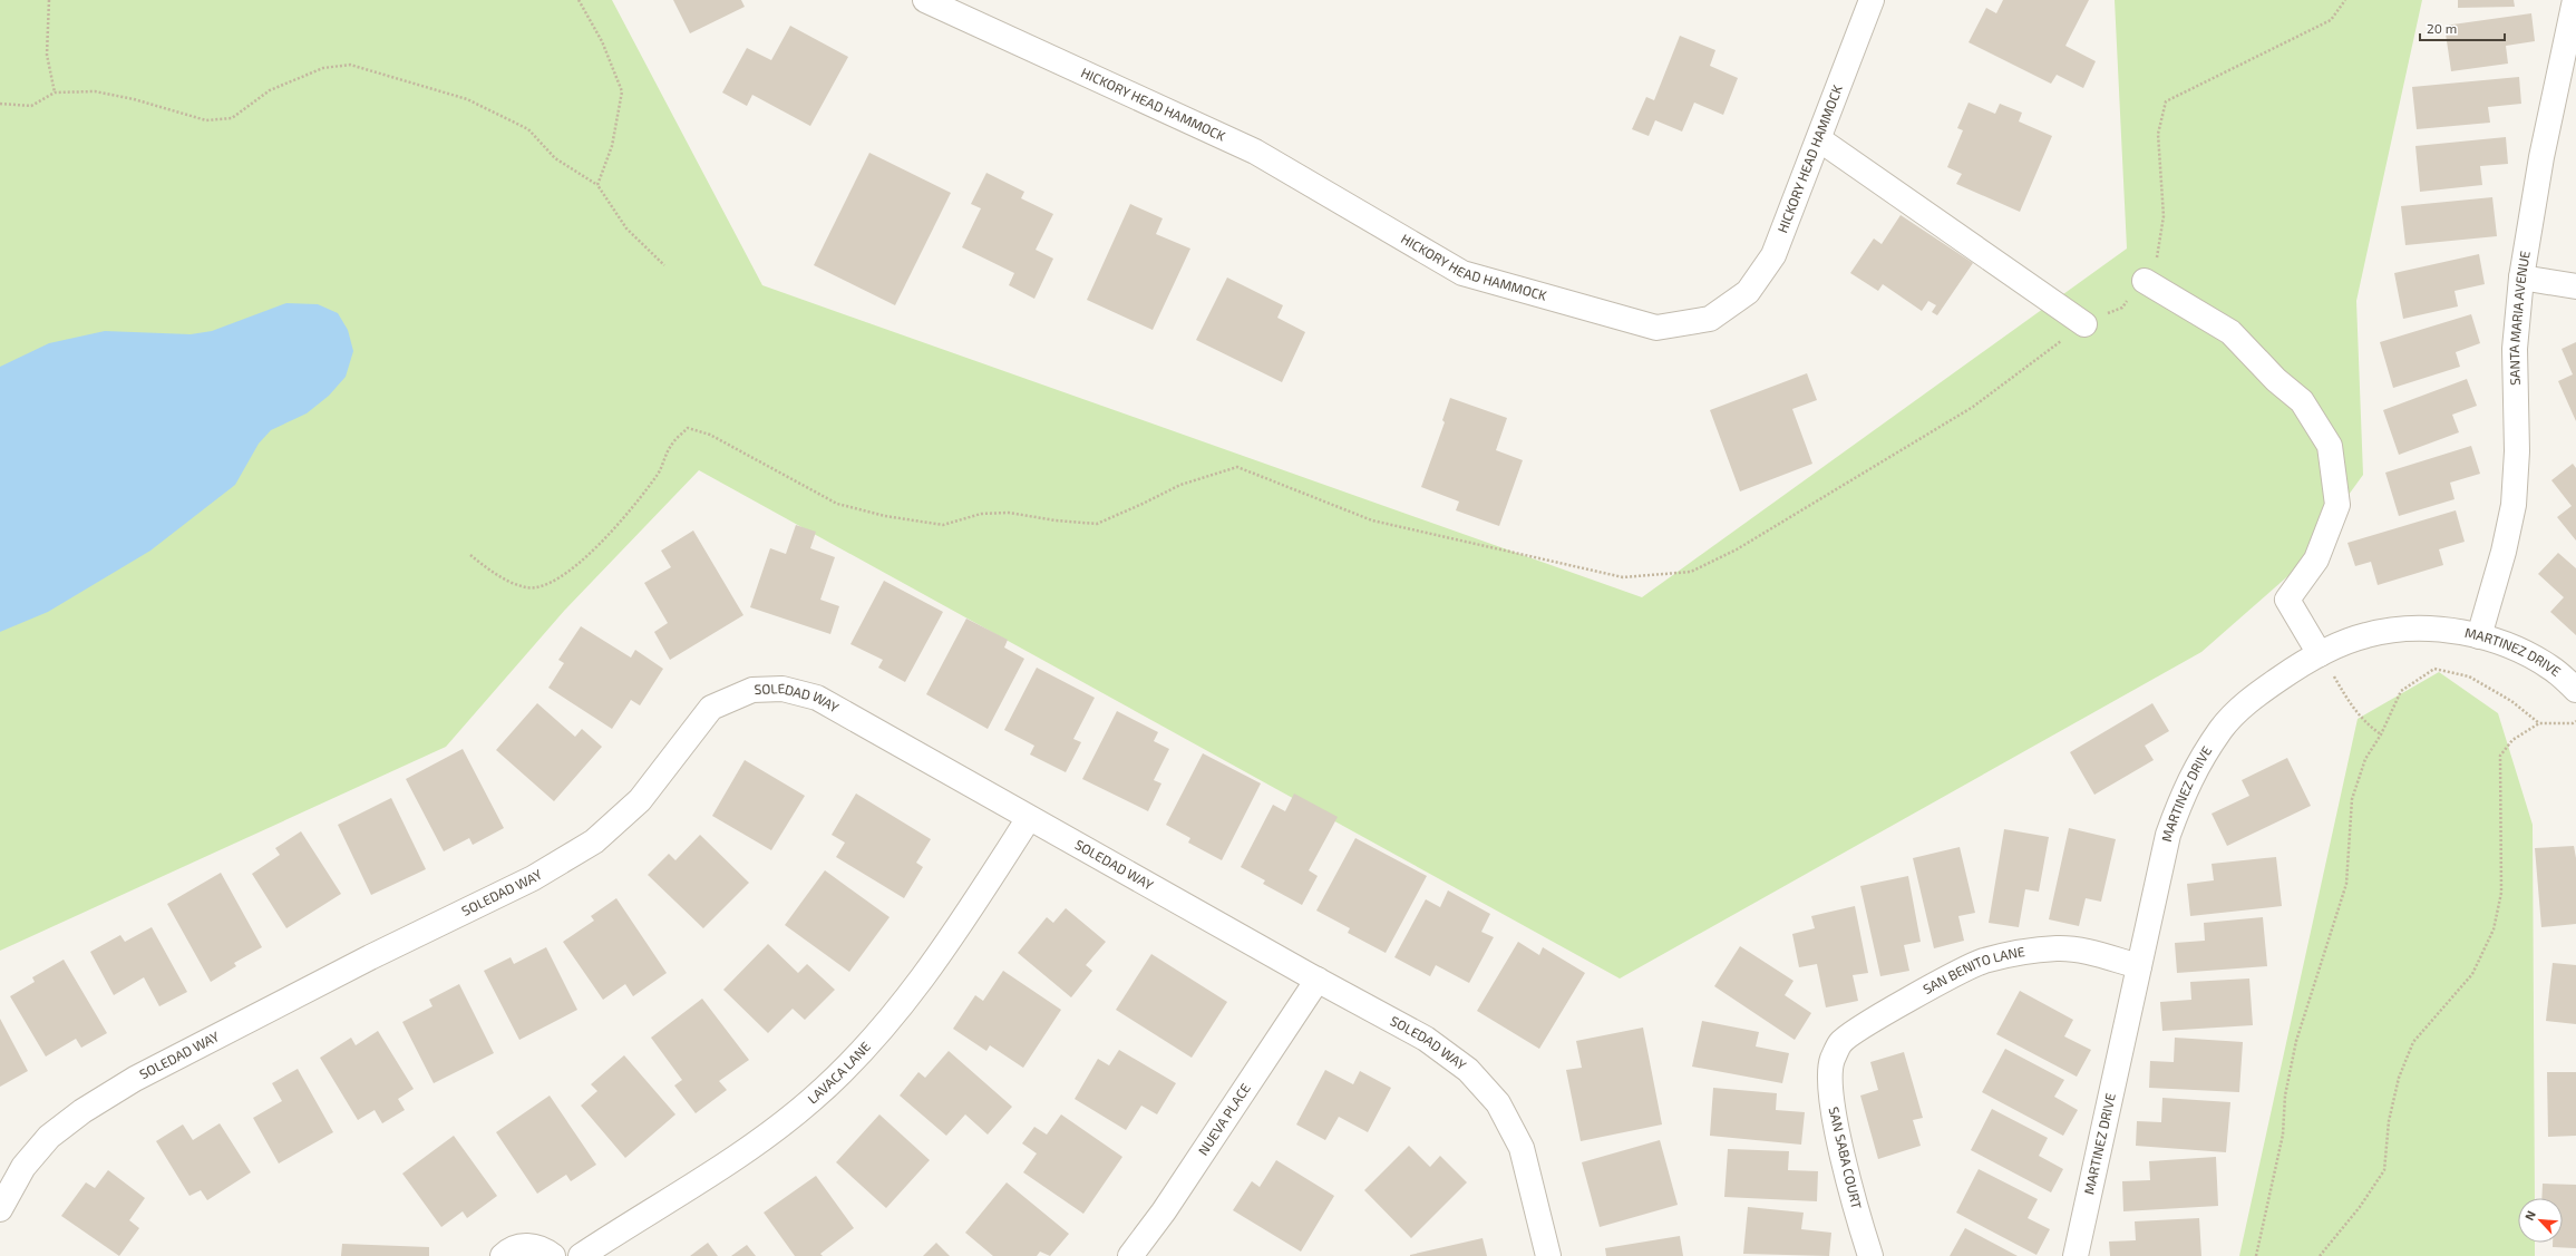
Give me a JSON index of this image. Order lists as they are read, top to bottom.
{
  "streets": {
    "street": [
      "HICKORY HEAD HAMMOCK",
      "SANTA MARIA AVENUE",
      "MARTINEZ DRIVE",
      "SOLEDAD WAY",
      "SAN BENITO LANE",
      "LAVACA LANE",
      "NUEVA PLACE",
      "SAN SABA COURT"
    ]
  },
  "crossings": [
    ["SANTA MARIA AVENUE", "MARTINEZ DRIVE"],
    ["MARTINEZ DRIVE", "SAN BENITO LANE"],
    ["SOLEDAD WAY", "LAVACA LANE"],
    ["SOLEDAD WAY", "NUEVA PLACE"],
    ["SAN BENITO LANE", "SAN SABA COURT"]
  ],
  "scale_bar": "20 m",
  "north": "top left"
}
